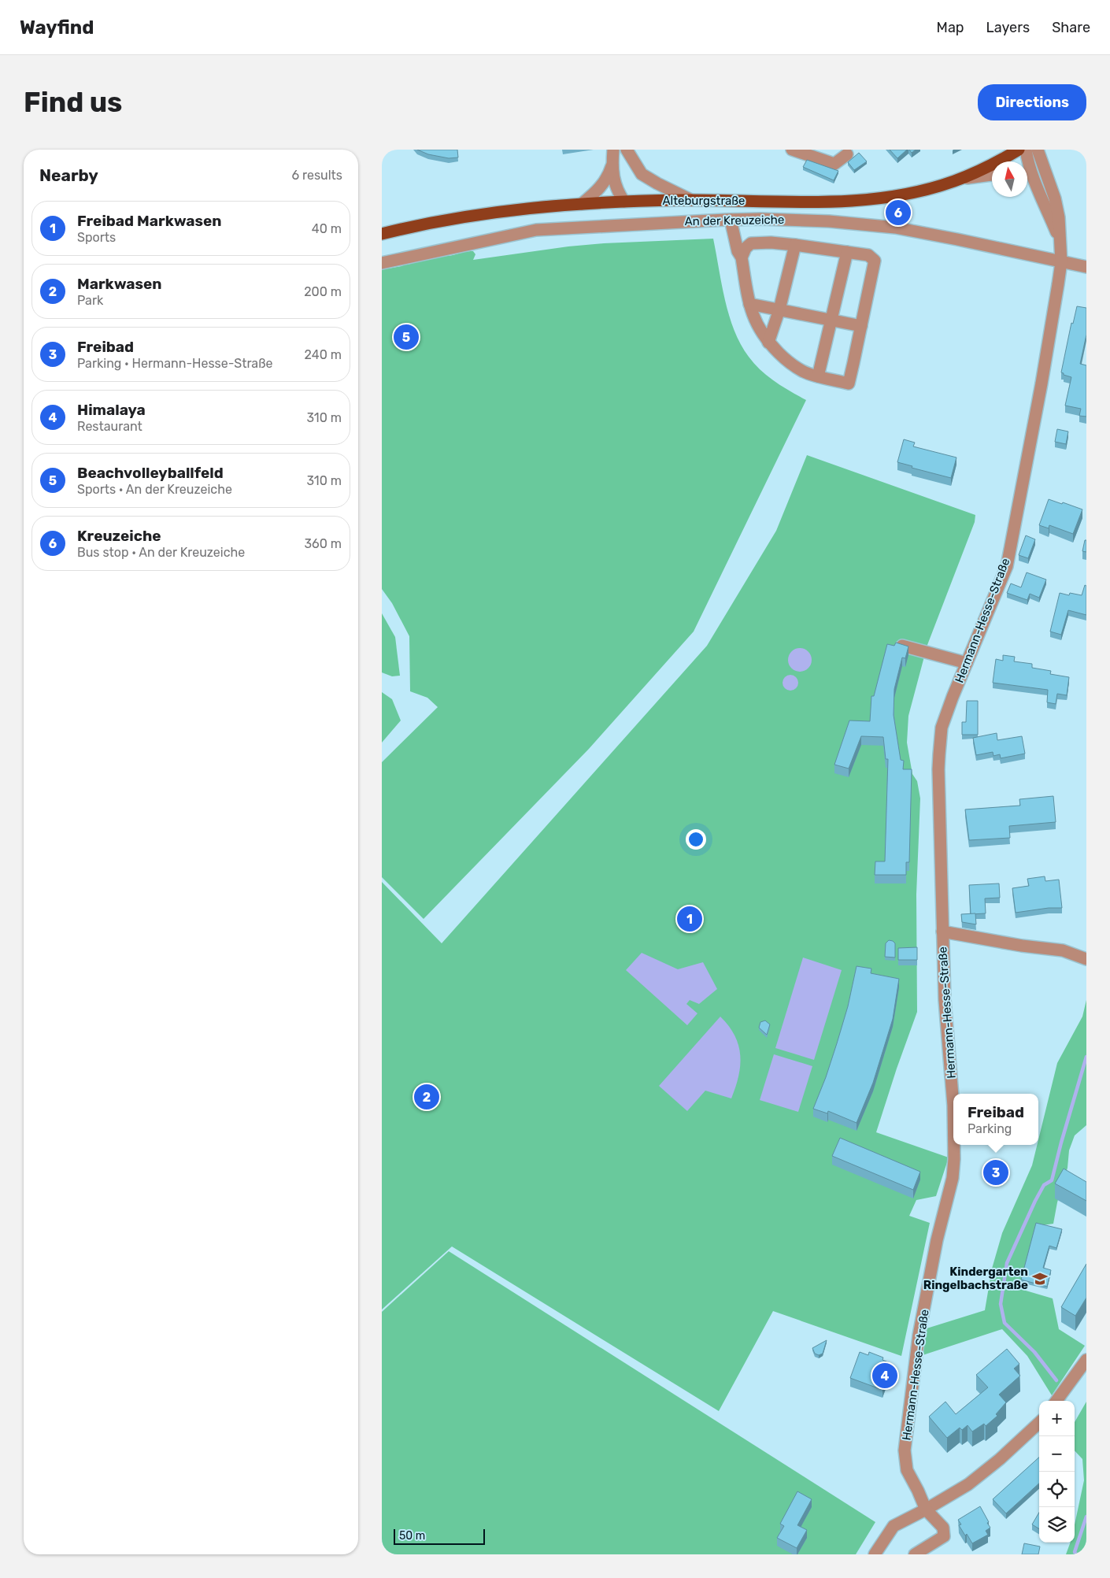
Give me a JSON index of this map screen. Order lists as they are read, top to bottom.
{
  "streets": {
    "main road": ["Alteburgstraße"],
    "street": ["An der Kreuzeiche", "Hermann-Hesse-Straße"]
  },
  "crossings": [
    ["An der Kreuzeiche", "Hermann-Hesse-Straße"]
  ],
  "places": {
    "school or university": ["Kindergarten Ringelbachstraße"]
  },
  "scale_bar": "50 m",
  "north": "top",
  "page": {
    "header": "Wayfind",
    "nav": ["Map", "Layers", "Share"],
    "buttons": "Directions",
    "title": "Find us",
    "heading": ["Nearby", "6 results"],
    "pins": [
      "6",
      "5",
      "1",
      "2",
      "3",
      "4"
    ],
    "list": [
      {
        "mark": "1",
        "name": "Freibad Markwasen",
        "note": "Sports",
        "value": "40 m"
      },
      {
        "mark": "2",
        "name": "Markwasen",
        "note": "Park",
        "value": "200 m"
      },
      {
        "mark": "3",
        "name": "Freibad",
        "note": "Parking · Hermann-Hesse-Straße",
        "value": "240 m"
      },
      {
        "mark": "4",
        "name": "Himalaya",
        "note": "Restaurant",
        "value": "310 m"
      },
      {
        "mark": "5",
        "name": "Beachvolleyballfeld",
        "note": "Sports · An der Kreuzeiche",
        "value": "310 m"
      },
      {
        "mark": "6",
        "name": "Kreuzeiche",
        "note": "Bus stop · An der Kreuzeiche",
        "value": "360 m"
      }
    ],
    "popup": ["Freibad", "Parking"],
    "map_buttons": ["+", "−"],
    "scale": "50 m"
  }
}
